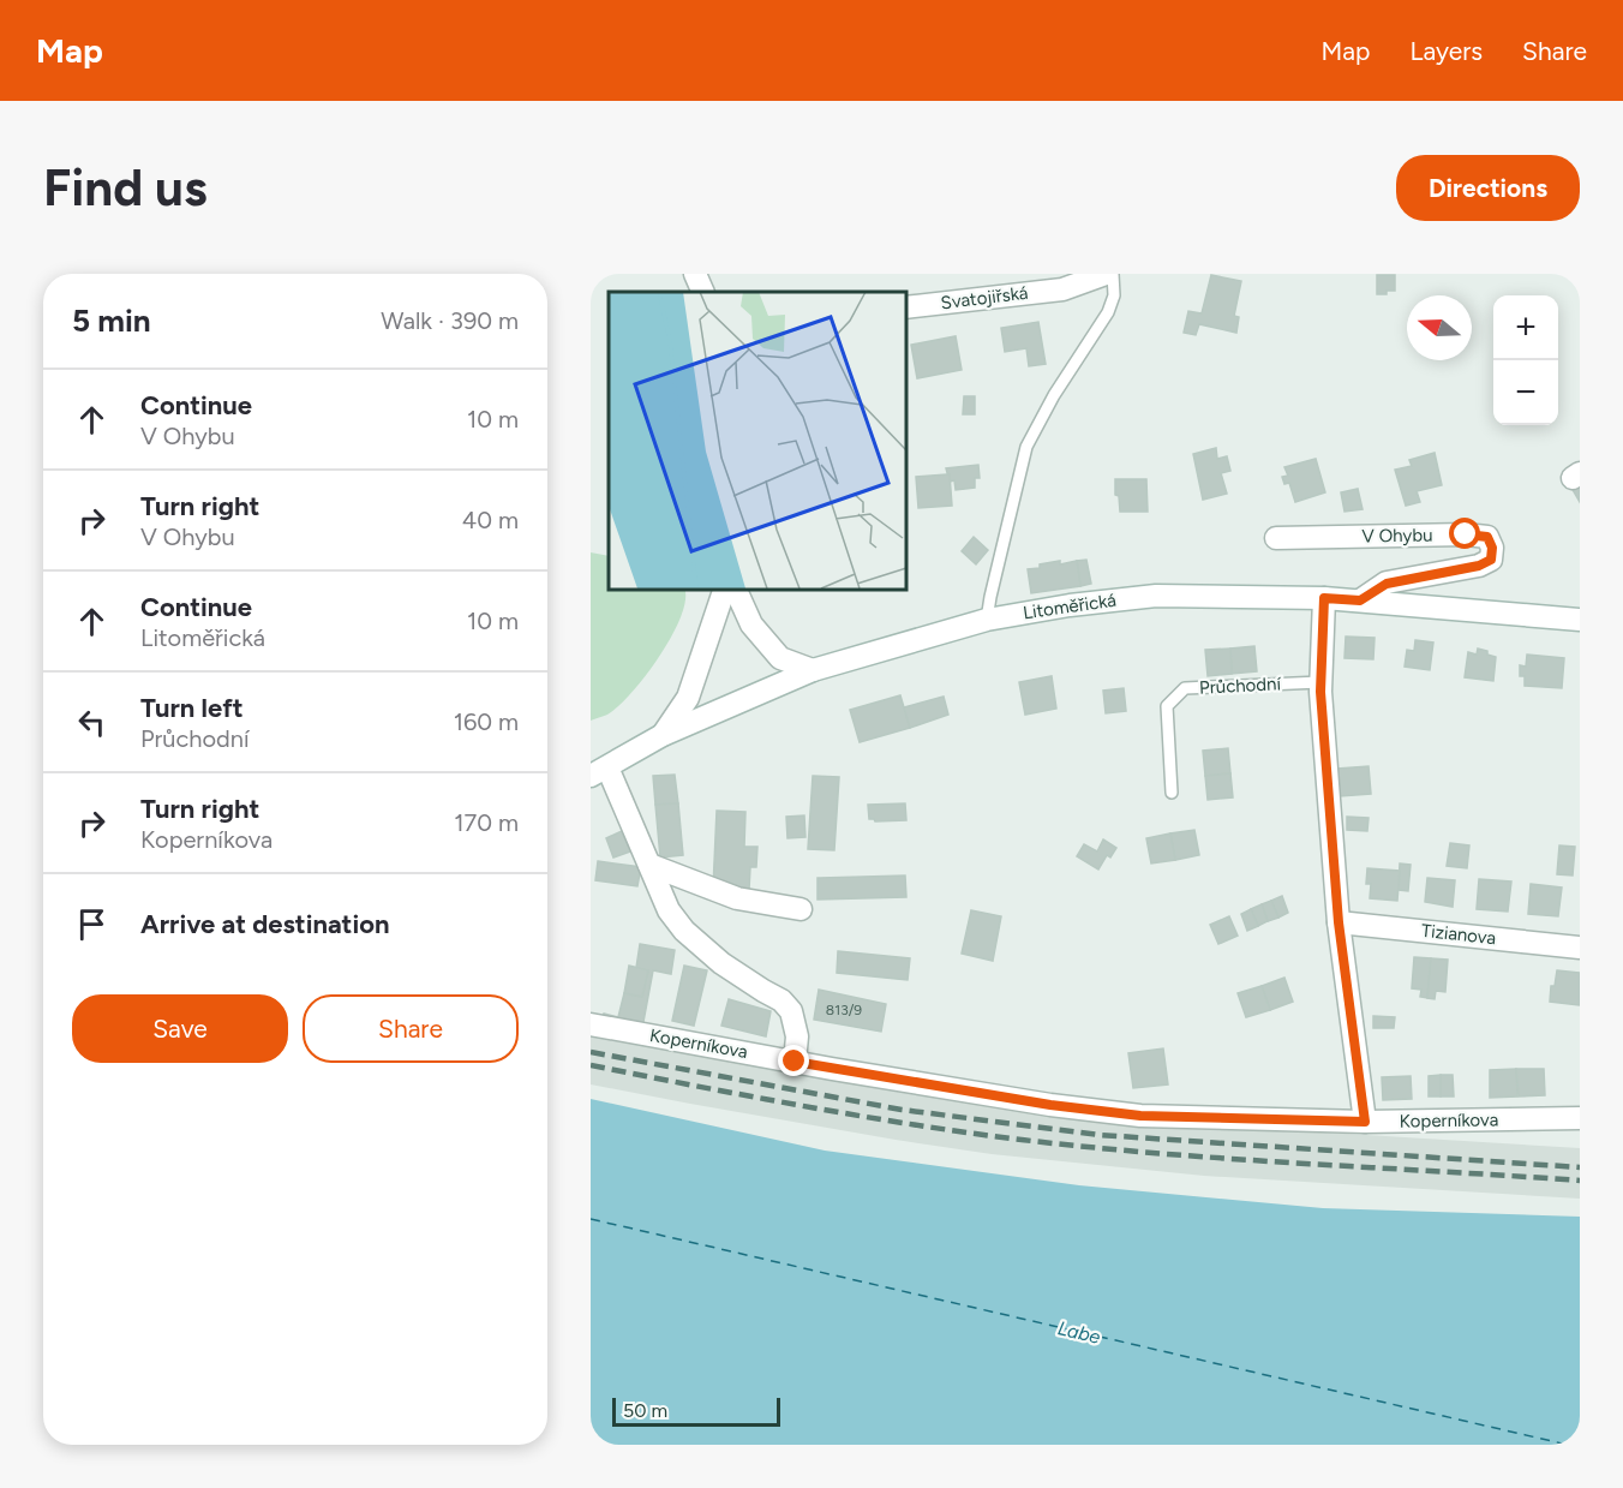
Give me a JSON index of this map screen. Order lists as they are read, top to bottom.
{
  "streets": {
    "street": [
      "Svatojiřská",
      "V Ohybu",
      "Litoměřická",
      "Tizianova",
      "Koperníkova"
    ],
    "lane": ["Průchodní"]
  },
  "crossings": [
    ["V Ohybu", "Litoměřická"]
  ],
  "water": ["Labe"],
  "house_numbers": ["813/9"],
  "scale_bar": "50 m",
  "north": "left",
  "page": {
    "header": "Map",
    "nav": ["Map", "Layers", "Share"],
    "buttons": [
      "Directions",
      ["Save", "Share"]
    ],
    "title": "Find us",
    "heading": ["5 min", "Walk · 390 m"],
    "map_buttons": ["+", "−"],
    "list": [
      ["Continue", "V Ohybu", "10 m"],
      ["Turn right", "V Ohybu", "40 m"],
      ["Continue", "Litoměřická", "10 m"],
      ["Turn left", "Průchodní", "160 m"],
      ["Turn right", "Koperníkova", "170 m"],
      "Arrive at destination"
    ],
    "scale": "50 m"
  }
}
